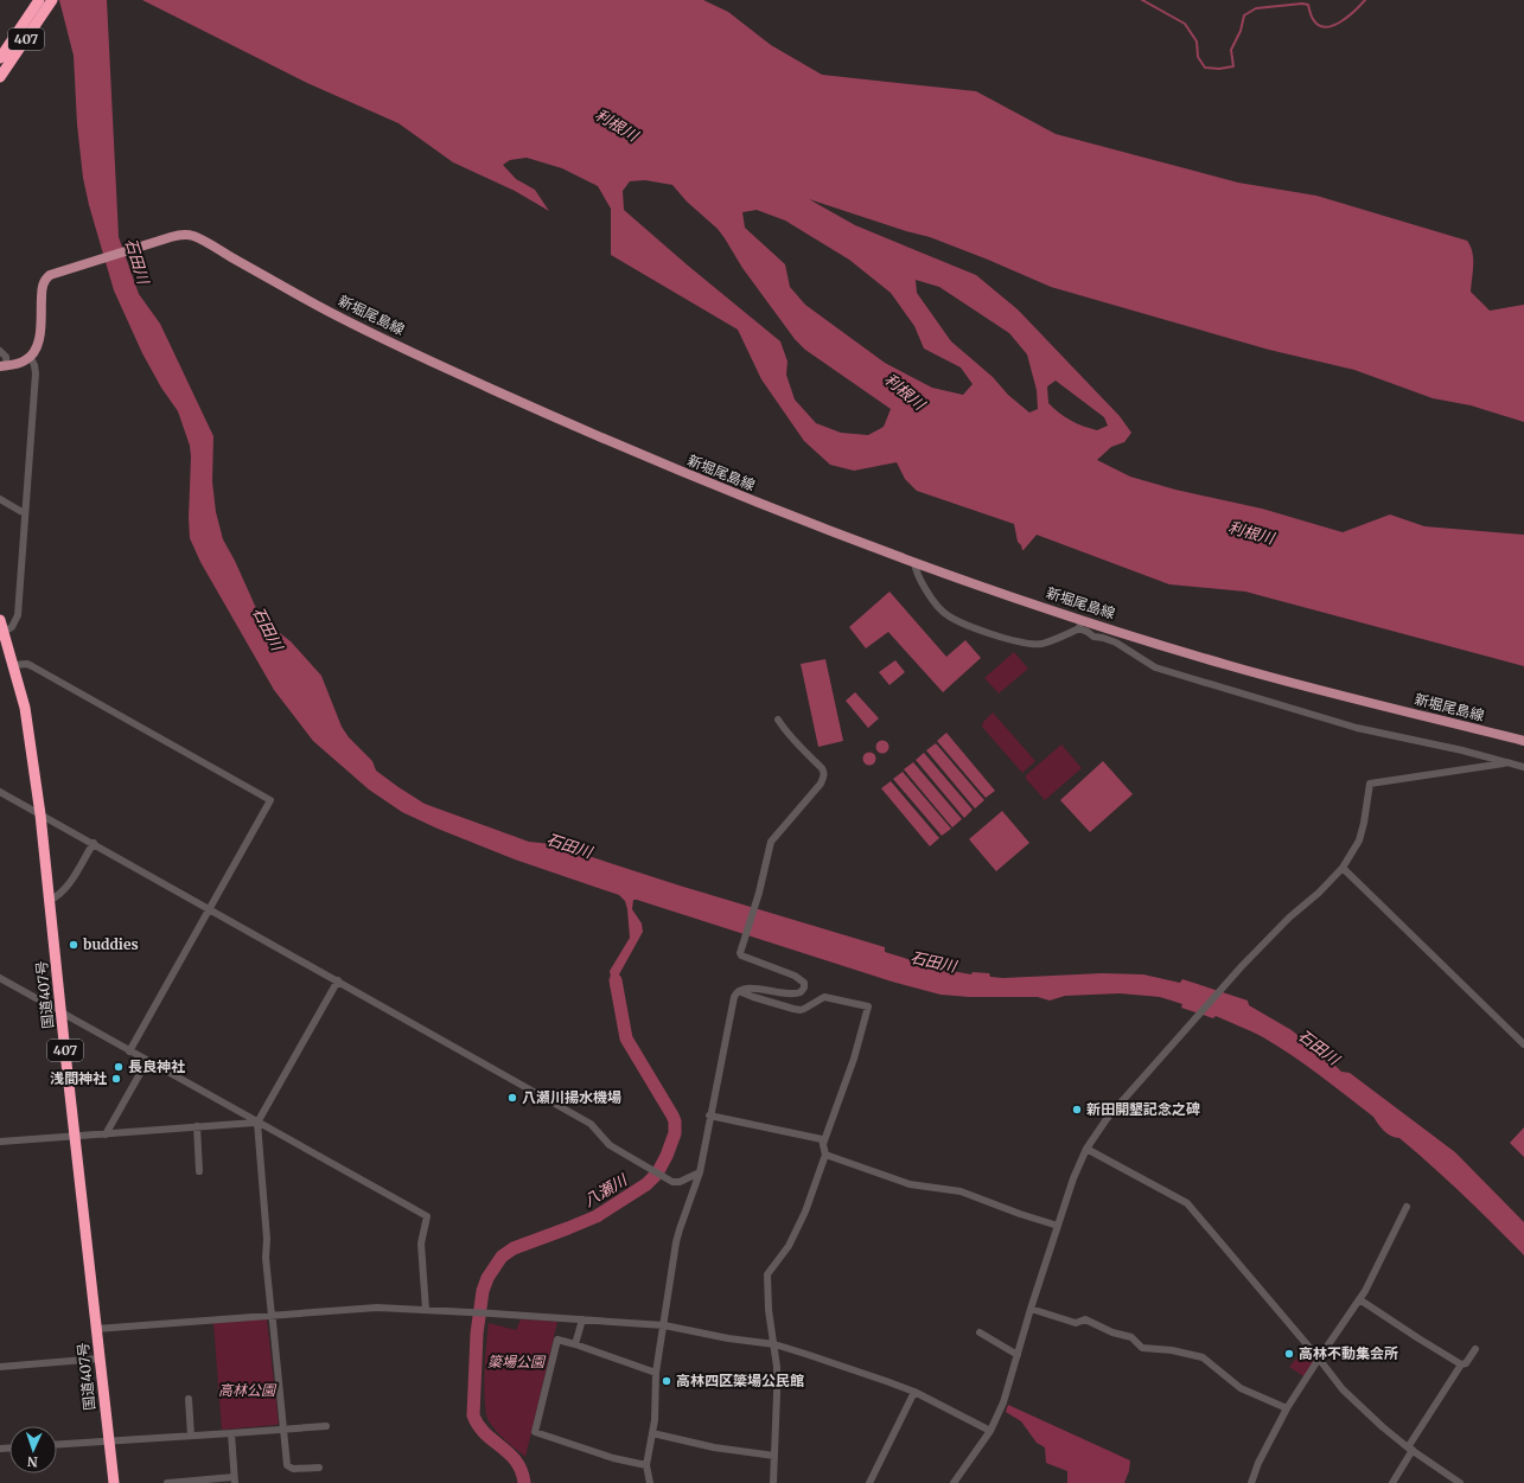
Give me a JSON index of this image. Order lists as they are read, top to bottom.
{
  "streets": {
    "highway": ["407", "国道407号"],
    "main road": ["新堀尾島線"]
  },
  "water": ["利根川", "石田川", "八瀬川"],
  "parks": ["簗場公園", "高林公園"],
  "places": [
    "buddies",
    "長良神社",
    "浅間神社",
    "八瀬川揚水機場",
    "新田開墾記念之碑",
    "高林不動集会所",
    "高林四区簗場公民館"
  ],
  "north": "bottom"
}
